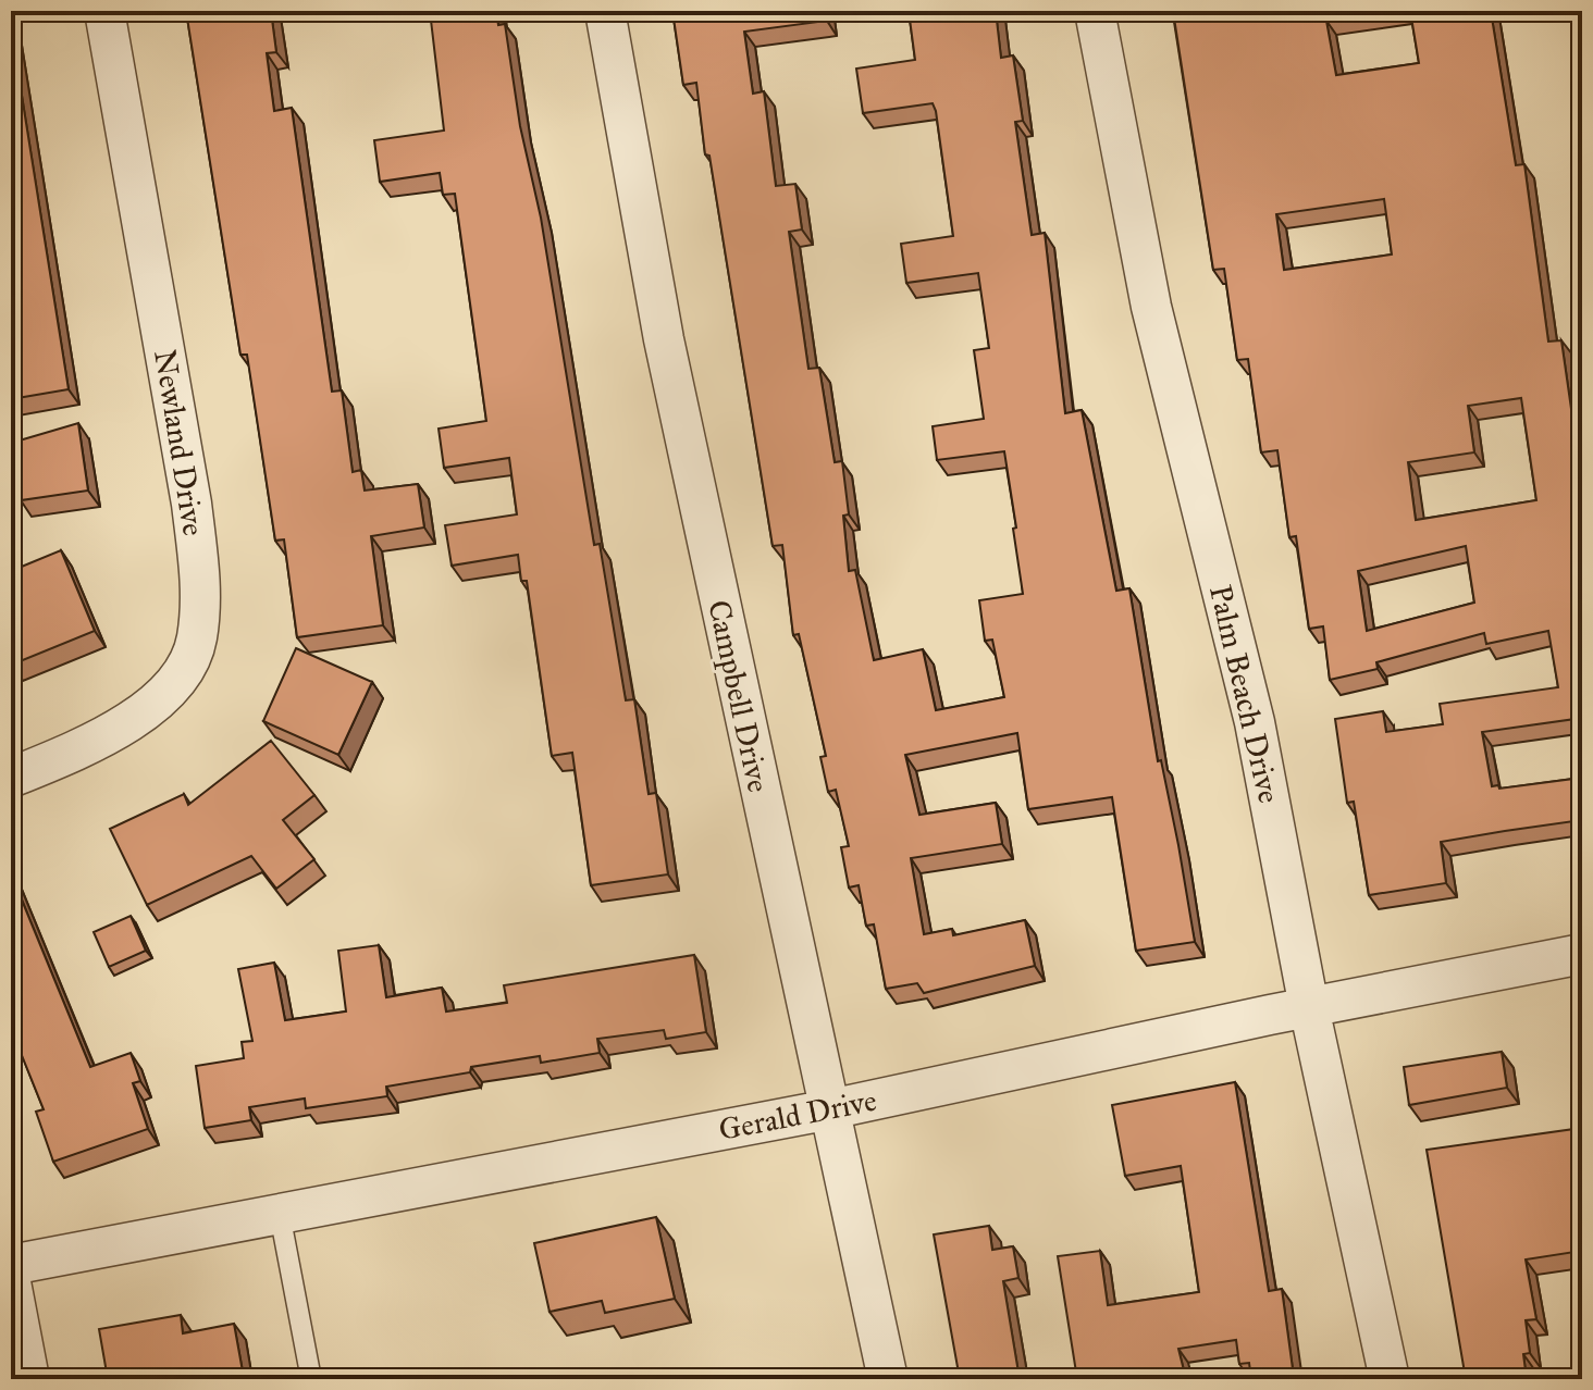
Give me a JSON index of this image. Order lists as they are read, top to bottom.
{
  "streets": {
    "street": [
      "Newland Drive",
      "Palm Beach Drive",
      "Campbell Drive",
      "Gerald Drive"
    ]
  },
  "crossings": [
    ["Palm Beach Drive", "Gerald Drive"],
    ["Campbell Drive", "Gerald Drive"]
  ]
}
